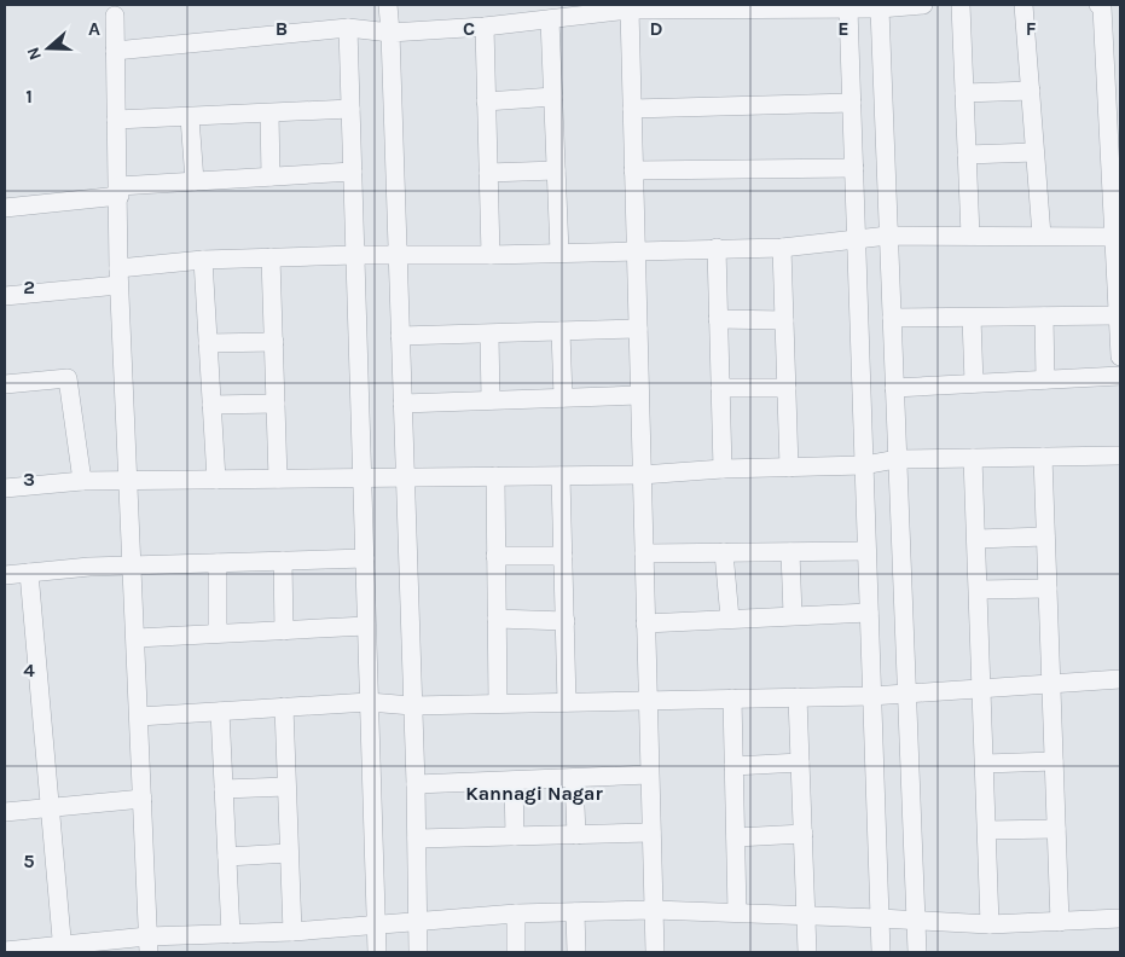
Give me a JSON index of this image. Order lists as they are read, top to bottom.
{
  "districts": ["Kannagi Nagar"],
  "north": "left",
  "grid": {
    "columns": [
      "A",
      "B",
      "C",
      "D",
      "E",
      "F"
    ],
    "rows": [
      "1",
      "2",
      "3",
      "4",
      "5"
    ]
  }
}
